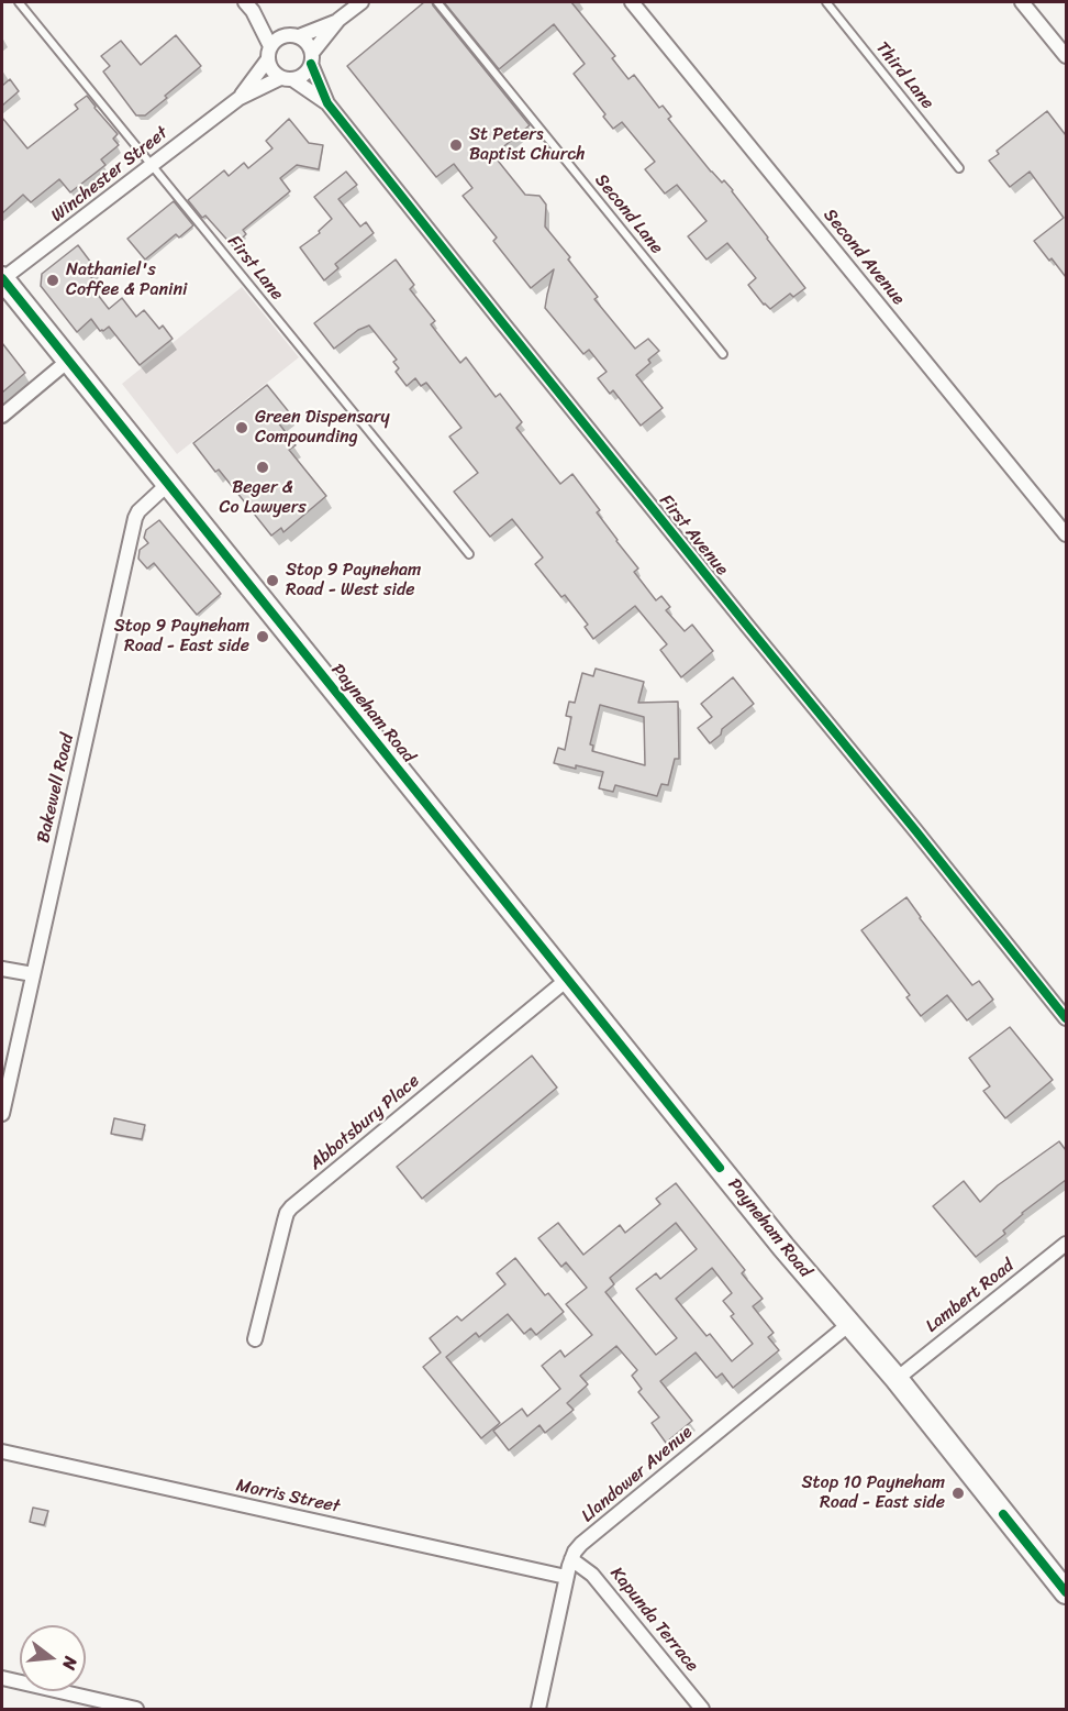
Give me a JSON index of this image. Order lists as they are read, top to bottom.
{
  "streets": {
    "main road": ["Payneham Road"],
    "street": [
      "Winchester Street",
      "Second Avenue",
      "First Avenue",
      "Bakewell Road",
      "Abbotsbury Place",
      "Lambert Road",
      "Llandower Avenue",
      "Morris Street",
      "Kapunda Terrace"
    ],
    "lane": ["Third Lane", "Second Lane", "First Lane"]
  },
  "crossings": [
    ["Winchester Street", "First Lane"],
    ["Winchester Street", "First Avenue"],
    ["Winchester Street", "Payneham Road"],
    ["Payneham Road", "Bakewell Road"],
    ["Payneham Road", "Abbotsbury Place"],
    ["Payneham Road", "Lambert Road"],
    ["Payneham Road", "Llandower Avenue"],
    ["Llandower Avenue", "Morris Street"],
    ["Llandower Avenue", "Kapunda Terrace"]
  ],
  "places": [
    "St Peters Baptist Church",
    "Nathaniel's Coffee & Panini",
    "Green Dispensary Compounding",
    "Beger & Co Lawyers",
    "Stop 9 Payneham Road - West side",
    "Stop 9 Payneham Road - East side",
    "Stop 10 Payneham Road - East side"
  ],
  "north": "right"
}
